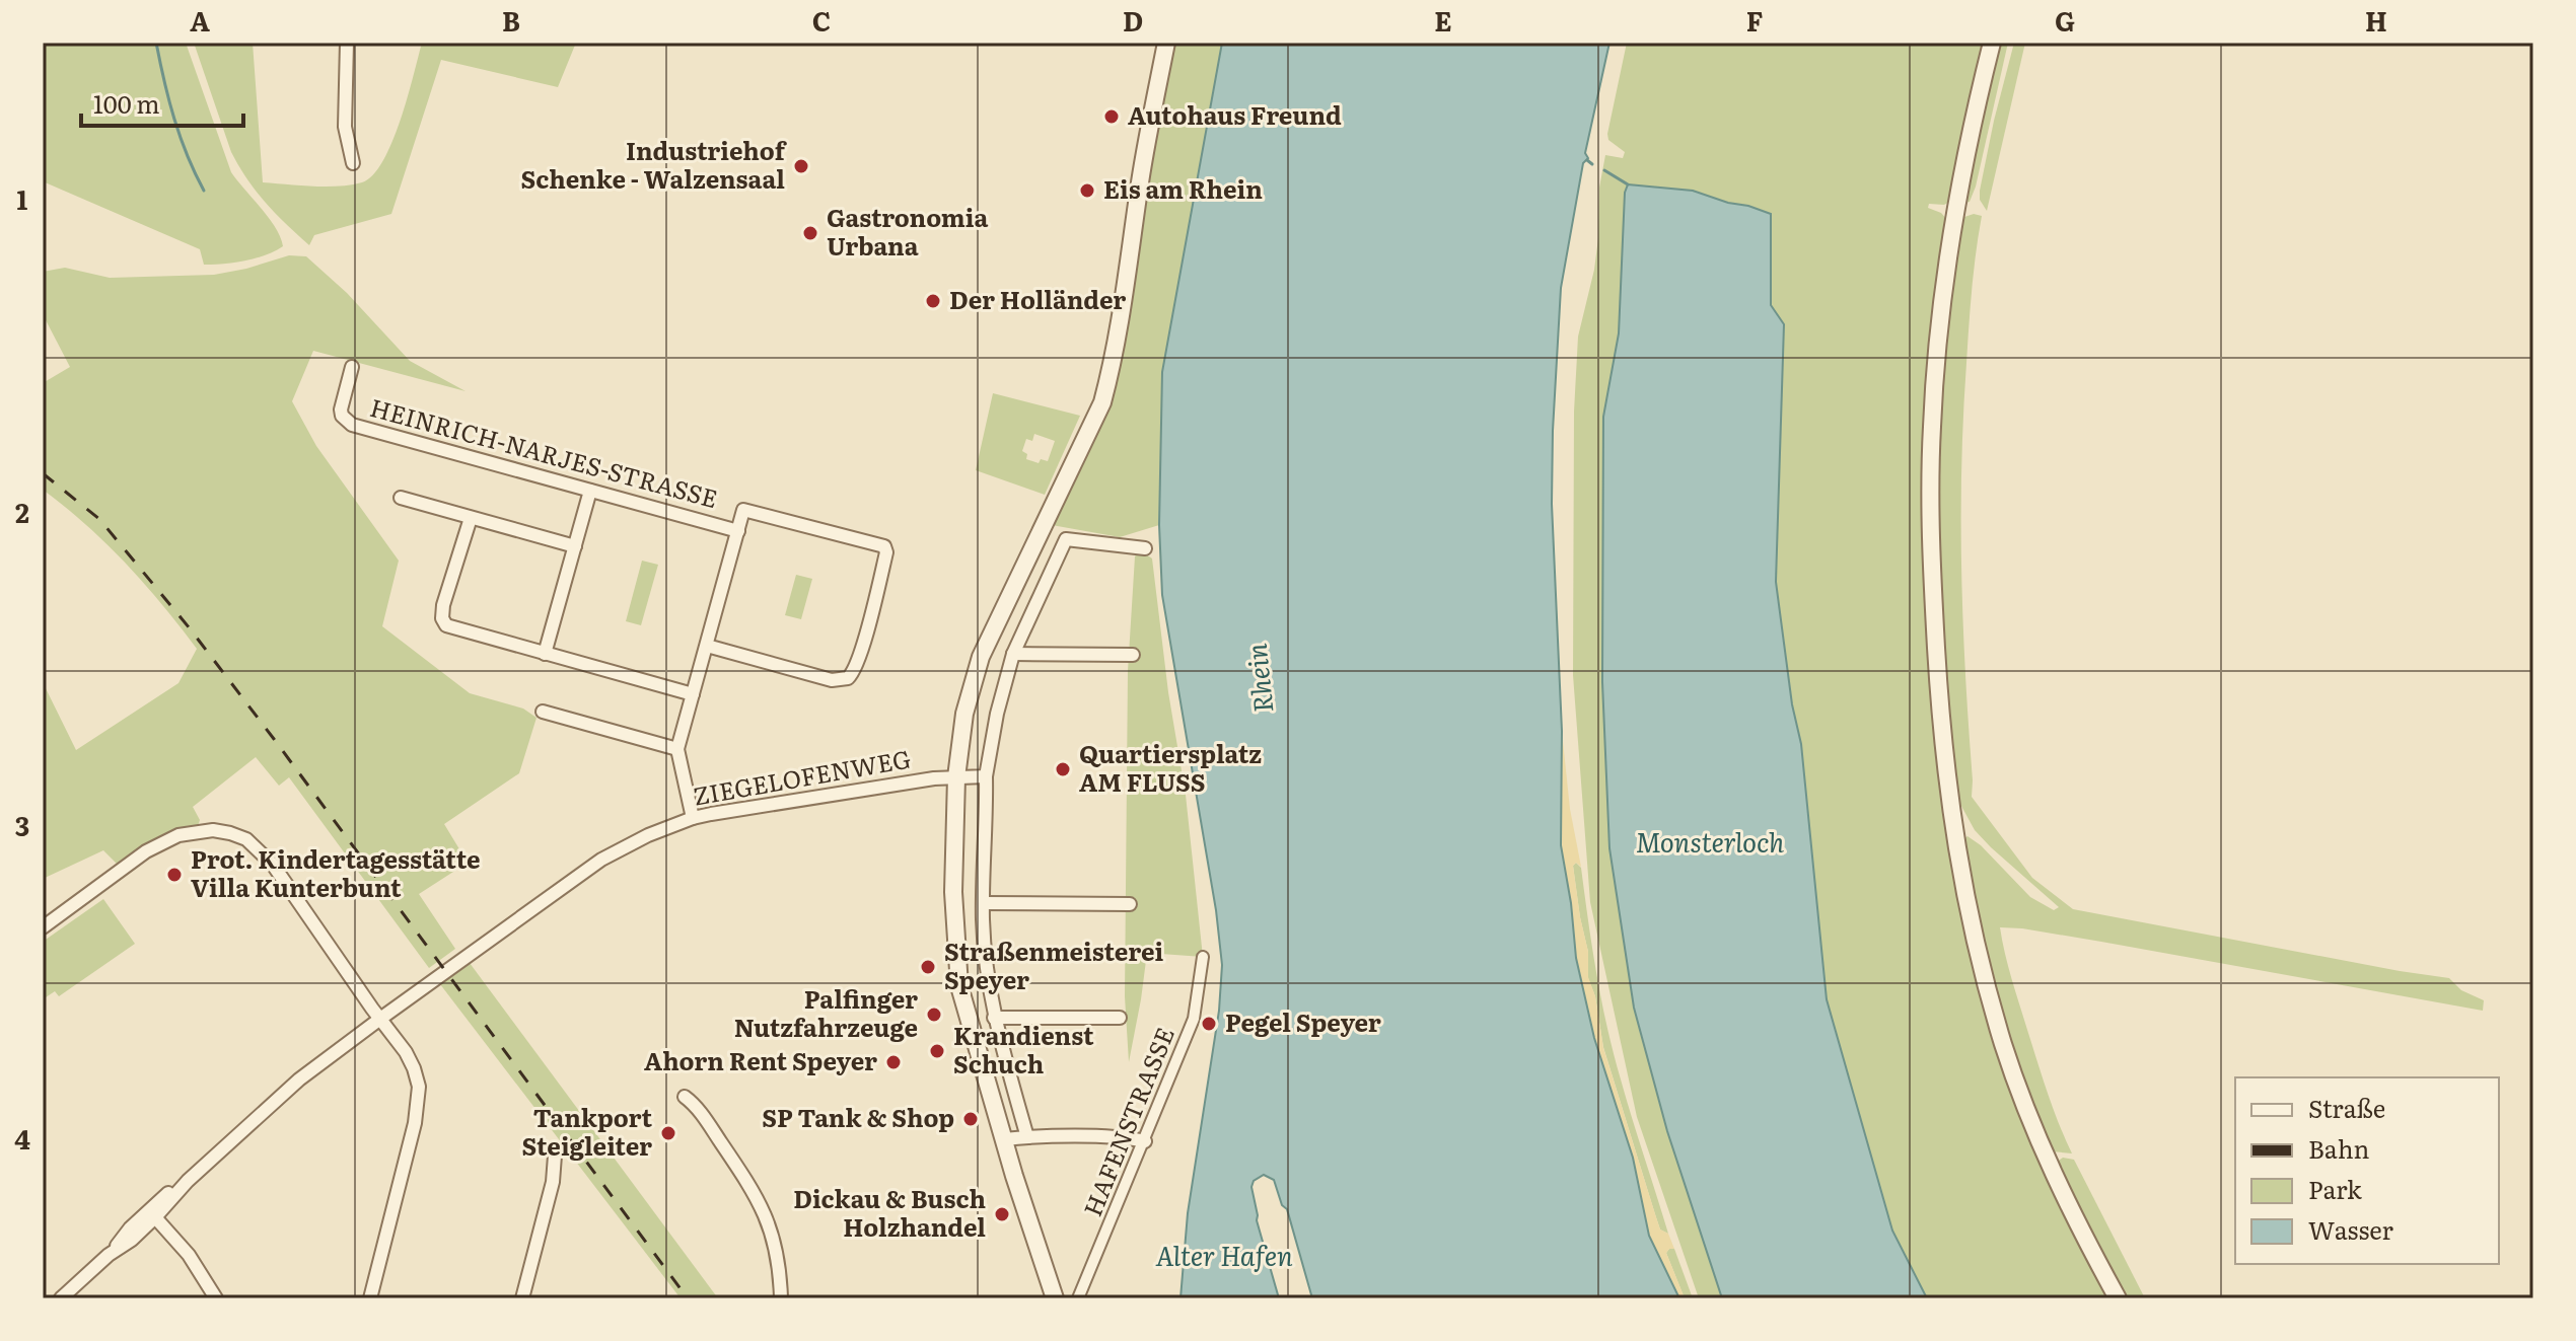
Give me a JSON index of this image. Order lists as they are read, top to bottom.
{
  "streets": {
    "street": ["HEINRICH-NARJES-STRASSE", "ZIEGELOFENWEG", "HAFENSTRASSE"]
  },
  "water": ["Rhein", "Monsterloch", "Alter Hafen"],
  "places": [
    "Autohaus Freund",
    "Industriehof Schenke - Walzensaal",
    "Eis am Rhein",
    "Gastronomia Urbana",
    "Der Holländer",
    "Quartiersplatz AM FLUSS",
    "Prot. Kindertagesstätte Villa Kunterbunt",
    "Straßenmeisterei Speyer",
    "Palfinger Nutzfahrzeuge",
    "Pegel Speyer",
    "Krandienst Schuch",
    "Ahorn Rent Speyer",
    "SP Tank & Shop",
    "Tankport Steigleiter",
    "Dickau & Busch Holzhandel"
  ],
  "legend": [
    "Straße",
    "Bahn",
    "Park",
    "Wasser"
  ],
  "scale_bar": "100 m",
  "grid": {
    "columns": [
      "A",
      "B",
      "C",
      "D",
      "E",
      "F",
      "G",
      "H"
    ],
    "rows": [
      "1",
      "2",
      "3",
      "4"
    ]
  }
}
